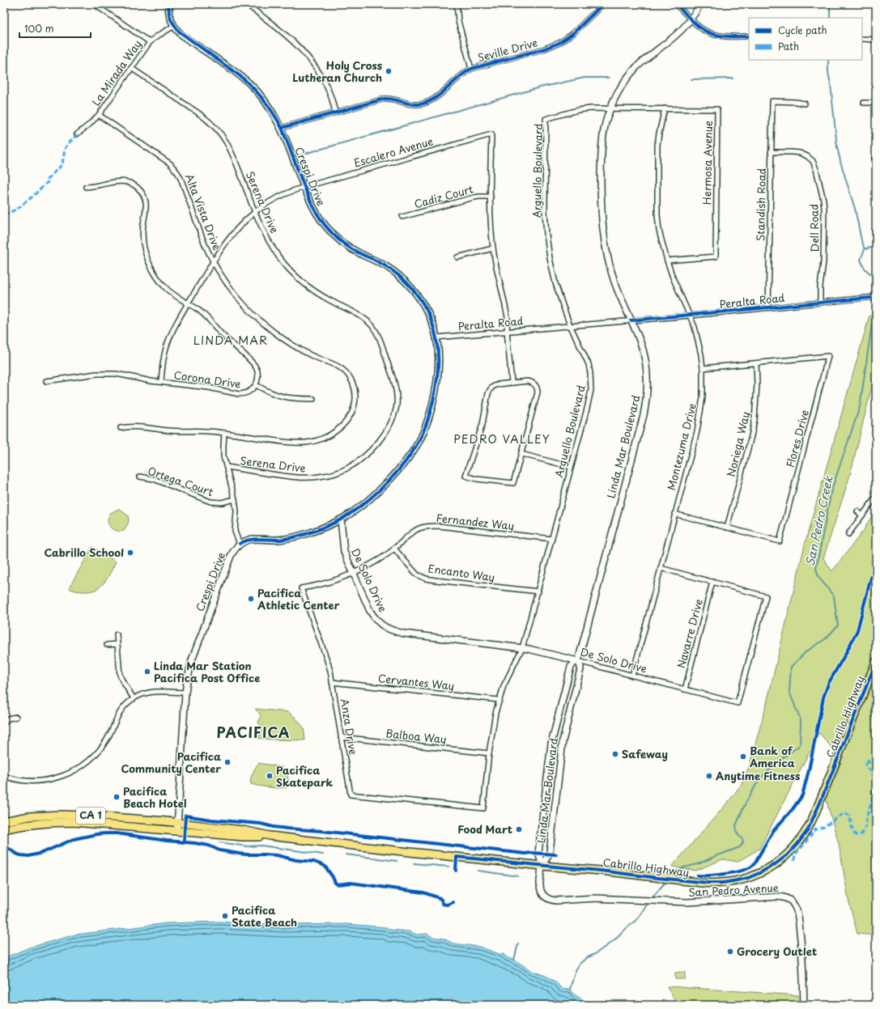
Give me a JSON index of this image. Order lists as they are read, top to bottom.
{
  "streets": {
    "highway": ["Cabrillo Highway", "CA 1"],
    "street": [
      "Seville Drive",
      "La Mirada Way",
      "Escalero Avenue",
      "Hermosa Avenue",
      "Arguello Boulevard",
      "Crespi Drive",
      "Cadiz Court",
      "Serena Drive",
      "Standish Road",
      "Alta Vista Drive",
      "Dell Road",
      "Peralta Road",
      "Corona Drive",
      "Flores Drive",
      "Noriega Way",
      "Linda Mar Boulevard",
      "Montezuma Drive",
      "Ortega Court",
      "Fernandez Way",
      "Encanto Way",
      "De Solo Drive",
      "Navarre Drive",
      "Cervantes Way",
      "Anza Drive",
      "Balboa Way",
      "San Pedro Avenue"
    ]
  },
  "crossings": [
    ["Seville Drive", "Crespi Drive"],
    ["La Mirada Way", "Crespi Drive"],
    ["La Mirada Way", "Serena Drive"],
    ["La Mirada Way", "Alta Vista Drive"],
    ["Escalero Avenue", "Crespi Drive"],
    ["Escalero Avenue", "Cadiz Court"],
    ["Escalero Avenue", "Serena Drive"],
    ["Escalero Avenue", "Alta Vista Drive"],
    ["Escalero Avenue", "Peralta Road"],
    ["Escalero Avenue", "Corona Drive"],
    ["Hermosa Avenue", "Arguello Boulevard"],
    ["Hermosa Avenue", "Linda Mar Boulevard"],
    ["Hermosa Avenue", "Montezuma Drive"],
    ["Arguello Boulevard", "Peralta Road"],
    ["Arguello Boulevard", "Linda Mar Boulevard"],
    ["Arguello Boulevard", "Fernandez Way"],
    ["Arguello Boulevard", "Encanto Way"],
    ["Arguello Boulevard", "De Solo Drive"],
    ["Arguello Boulevard", "Cervantes Way"],
    ["Arguello Boulevard", "Anza Drive"],
    ["Arguello Boulevard", "Balboa Way"],
    ["Crespi Drive", "Peralta Road"],
    ["Crespi Drive", "De Solo Drive"],
    ["Crespi Drive", "Cabrillo Highway"],
    ["Standish Road", "Dell Road"],
    ["Standish Road", "Peralta Road"],
    ["Dell Road", "Peralta Road"],
    ["Peralta Road", "Linda Mar Boulevard"],
    ["Peralta Road", "Montezuma Drive"],
    ["Flores Drive", "Noriega Way"],
    ["Flores Drive", "Montezuma Drive"],
    ["Linda Mar Boulevard", "De Solo Drive"],
    ["Linda Mar Boulevard", "Cabrillo Highway"],
    ["Linda Mar Boulevard", "San Pedro Avenue"],
    ["Montezuma Drive", "De Solo Drive"],
    ["Fernandez Way", "Encanto Way"],
    ["Fernandez Way", "De Solo Drive"],
    ["Fernandez Way", "Anza Drive"],
    ["De Solo Drive", "Navarre Drive"],
    ["De Solo Drive", "Anza Drive"],
    ["Cervantes Way", "Anza Drive"],
    ["Cabrillo Highway", "San Pedro Avenue"],
    ["Anza Drive", "Balboa Way"]
  ],
  "districts": ["LINDA MAR", "PEDRO VALLEY", "PACIFICA"],
  "water": ["San Pedro Creek"],
  "places": [
    "Holy Cross Lutheran Church",
    "Cabrillo School",
    "Pacifica Athletic Center",
    "Linda Mar Station Pacifica Post Office",
    "Safeway",
    "Bank of America",
    "Pacifica Community Center",
    "Pacifica Skatepark",
    "Anytime Fitness",
    "Pacifica Beach Hotel",
    "Food Mart",
    "Pacifica State Beach",
    "Grocery Outlet"
  ],
  "legend": ["Cycle path", "Path"],
  "scale_bar": "100 m"
}
